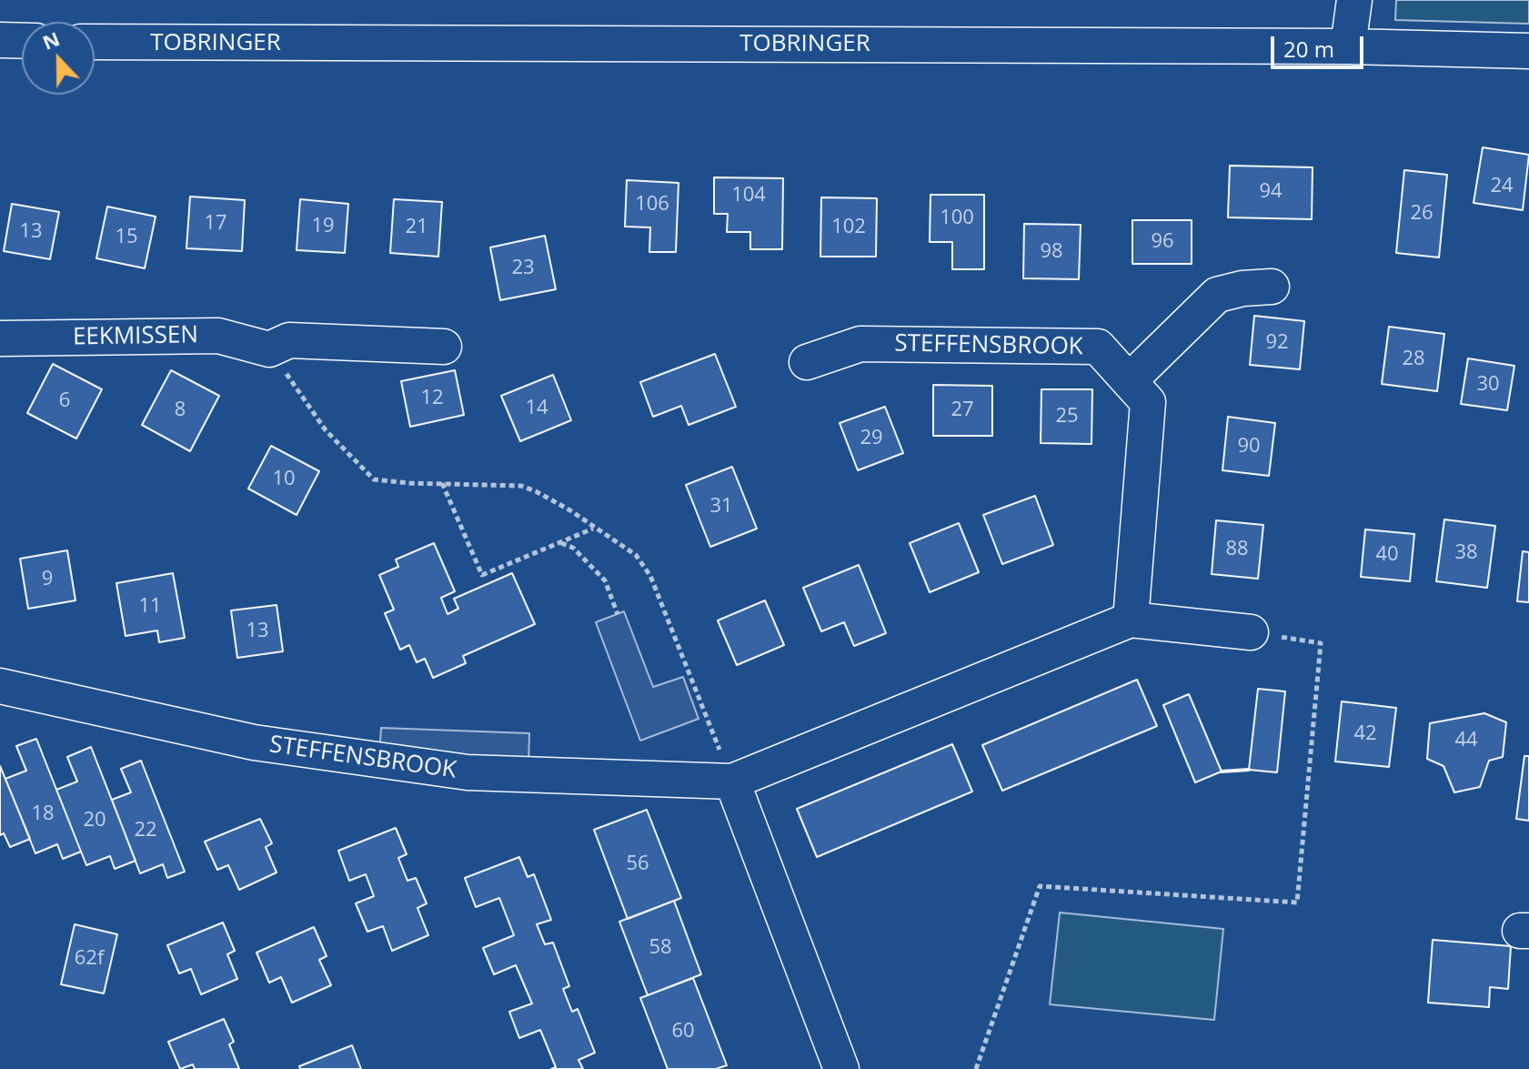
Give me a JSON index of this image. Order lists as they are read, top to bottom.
{
  "streets": {
    "street": ["TOBRINGER", "EEKMISSEN", "STEFFENSBROOK"]
  },
  "house_numbers": [
    "24",
    "94",
    "104",
    "106",
    "26",
    "100",
    "17",
    "19",
    "21",
    "102",
    "13",
    "15",
    "96",
    "98",
    "23",
    "92",
    "28",
    "30",
    "12",
    "6",
    "14",
    "8",
    "27",
    "25",
    "29",
    "90",
    "10",
    "31",
    "88",
    "38",
    "40",
    "9",
    "11",
    "13",
    "42",
    "44",
    "18",
    "20",
    "22",
    "56",
    "58",
    "62f",
    "60"
  ],
  "scale_bar": "20 m",
  "north": "top"
}
